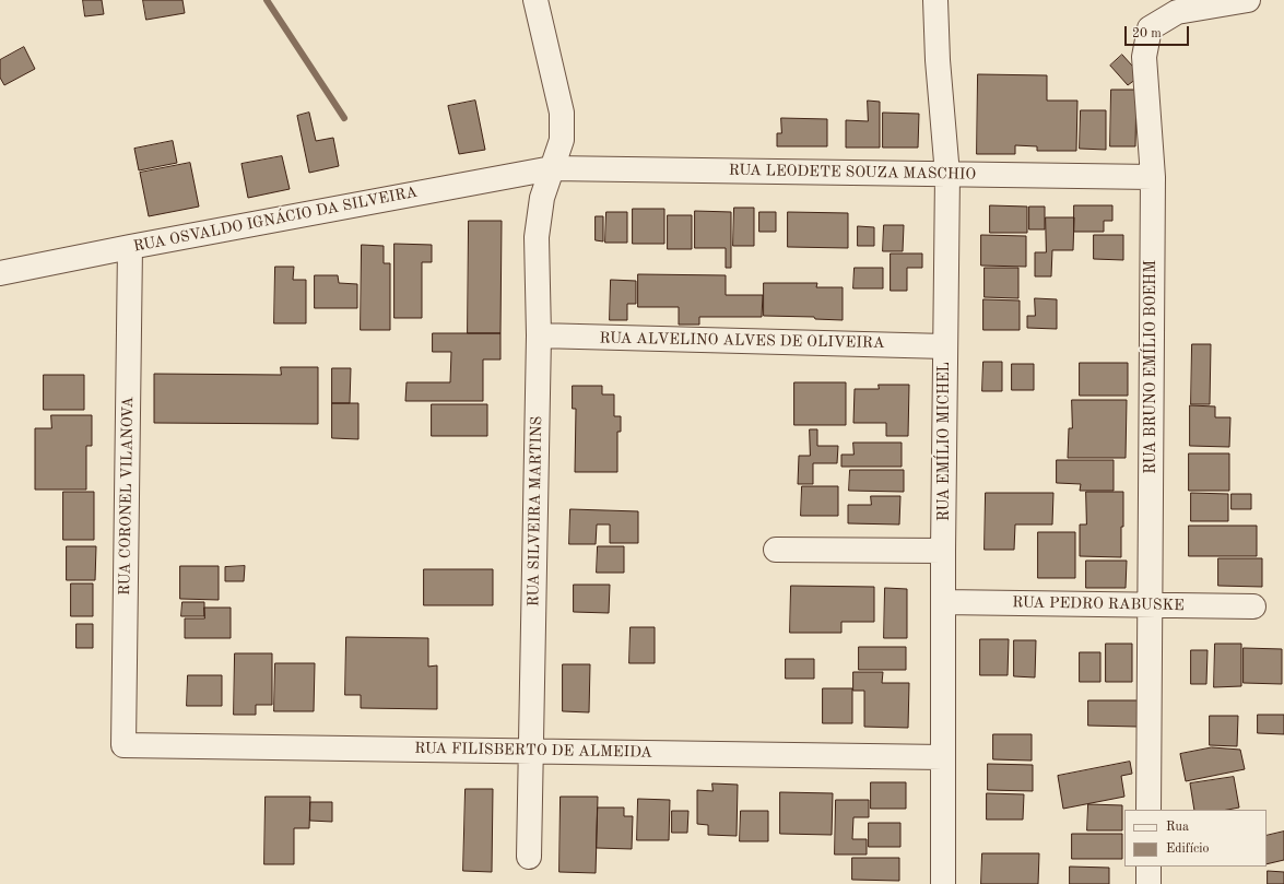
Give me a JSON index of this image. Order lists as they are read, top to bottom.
{
  "streets": {
    "street": [
      "RUA LEODETE SOUZA MASCHIO",
      "RUA OSVALDO IGNÁCIO DA SILVEIRA",
      "RUA ALVELINO ALVES DE OLIVEIRA",
      "RUA BRUNO EMÍLIO BOEHM",
      "RUA EMÍLIO MICHEL",
      "RUA CORONEL VILANOVA",
      "RUA SILVEIRA MARTINS",
      "RUA PEDRO RABUSKE",
      "RUA FILISBERTO DE ALMEIDA"
    ]
  },
  "crossings": [
    ["RUA LEODETE SOUZA MASCHIO", "RUA OSVALDO IGNÁCIO DA SILVEIRA"],
    ["RUA LEODETE SOUZA MASCHIO", "RUA BRUNO EMÍLIO BOEHM"],
    ["RUA LEODETE SOUZA MASCHIO", "RUA EMÍLIO MICHEL"],
    ["RUA LEODETE SOUZA MASCHIO", "RUA SILVEIRA MARTINS"],
    ["RUA OSVALDO IGNÁCIO DA SILVEIRA", "RUA CORONEL VILANOVA"],
    ["RUA OSVALDO IGNÁCIO DA SILVEIRA", "RUA SILVEIRA MARTINS"],
    ["RUA ALVELINO ALVES DE OLIVEIRA", "RUA EMÍLIO MICHEL"],
    ["RUA ALVELINO ALVES DE OLIVEIRA", "RUA SILVEIRA MARTINS"],
    ["RUA BRUNO EMÍLIO BOEHM", "RUA PEDRO RABUSKE"],
    ["RUA EMÍLIO MICHEL", "RUA PEDRO RABUSKE"],
    ["RUA EMÍLIO MICHEL", "RUA FILISBERTO DE ALMEIDA"],
    ["RUA CORONEL VILANOVA", "RUA FILISBERTO DE ALMEIDA"],
    ["RUA SILVEIRA MARTINS", "RUA FILISBERTO DE ALMEIDA"]
  ],
  "legend": ["Rua", "Edifício"],
  "scale_bar": "20 m"
}
